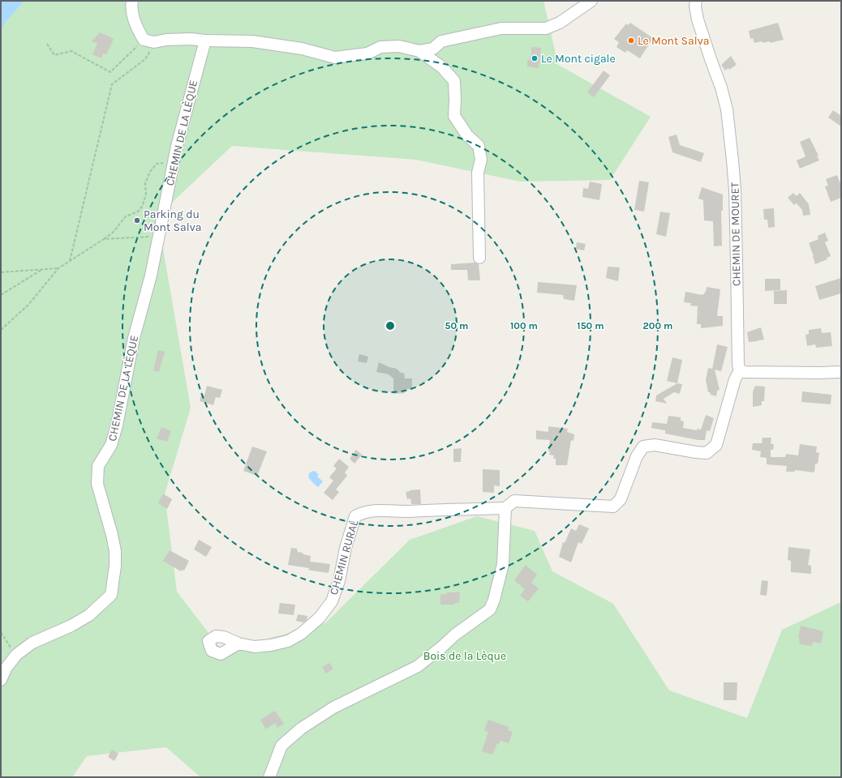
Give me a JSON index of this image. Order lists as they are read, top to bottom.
{
  "streets": {
    "street": ["CHEMIN DE LA LÈQUE", "CHEMIN DE MOURET", "CHEMIN RURAL"]
  },
  "parks": ["Bois de la Lèque"],
  "places": ["Le Mont Salva", "Le Mont cigale", "Parking du Mont Salva"],
  "rings": [
    "50 m",
    "100 m",
    "150 m",
    "200 m"
  ]
}
